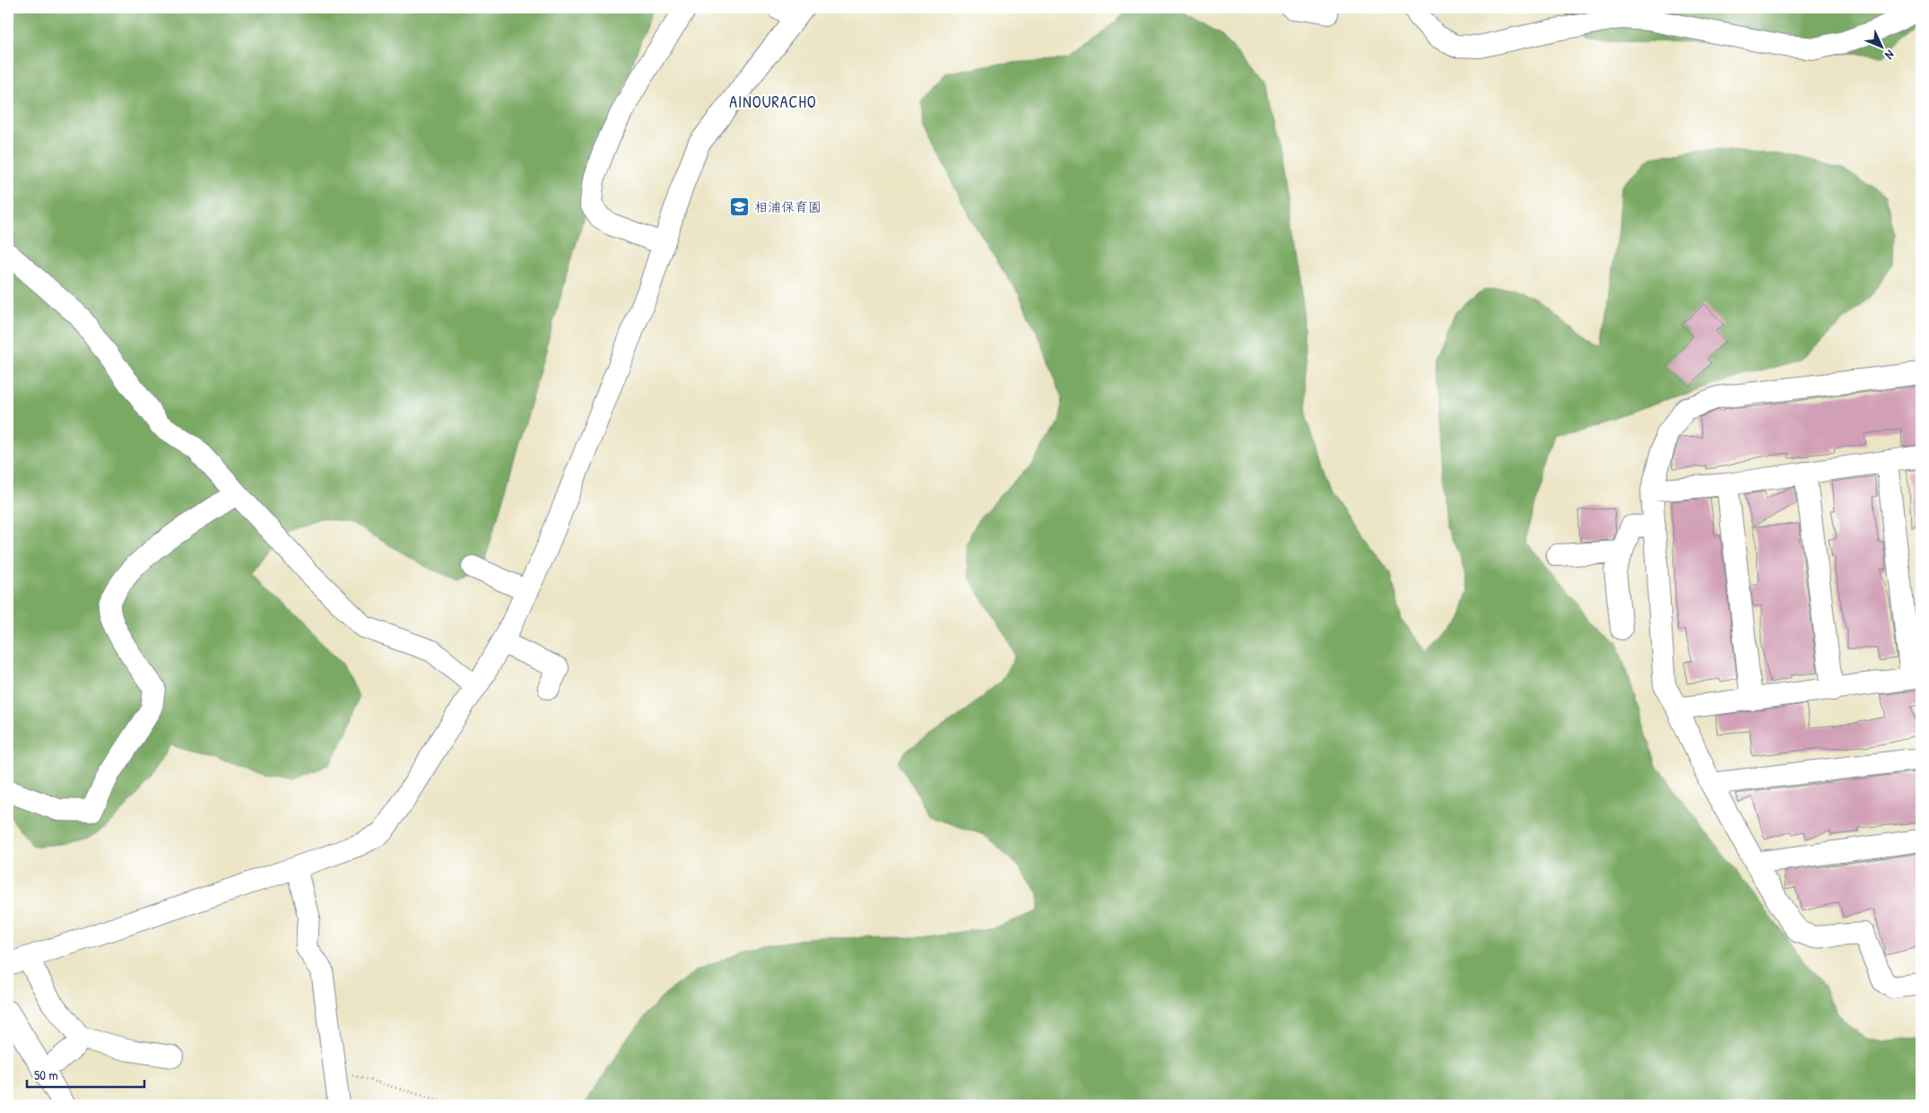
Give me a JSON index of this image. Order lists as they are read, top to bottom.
{
  "districts": ["AINOURACHO"],
  "places": {
    "school or university": ["相浦保育園"]
  },
  "scale_bar": "50 m",
  "north": "bottom right"
}
